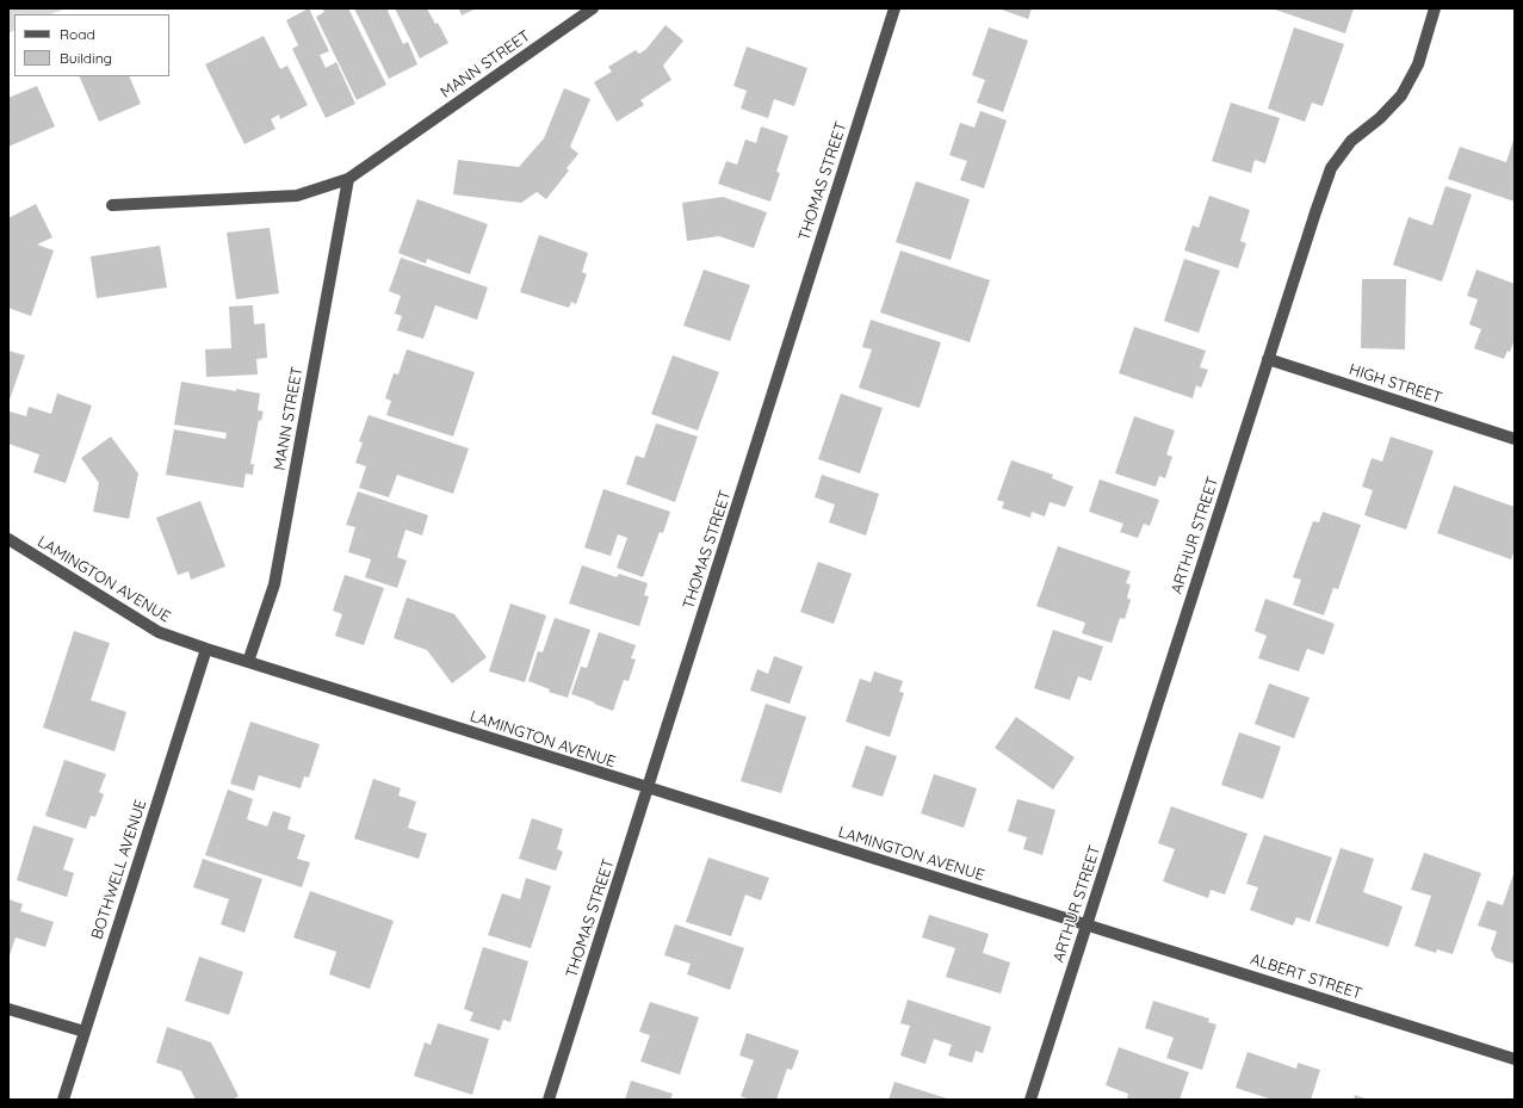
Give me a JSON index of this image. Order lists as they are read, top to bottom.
{
  "streets": {
    "street": [
      "MANN STREET",
      "THOMAS STREET",
      "HIGH STREET",
      "ARTHUR STREET",
      "LAMINGTON AVENUE",
      "BOTHWELL AVENUE",
      "ALBERT STREET"
    ]
  },
  "crossings": [
    ["MANN STREET", "LAMINGTON AVENUE"],
    ["THOMAS STREET", "LAMINGTON AVENUE"],
    ["HIGH STREET", "ARTHUR STREET"],
    ["ARTHUR STREET", "LAMINGTON AVENUE"],
    ["ARTHUR STREET", "ALBERT STREET"],
    ["LAMINGTON AVENUE", "BOTHWELL AVENUE"],
    ["LAMINGTON AVENUE", "ALBERT STREET"]
  ],
  "legend": ["Road", "Building"]
}
